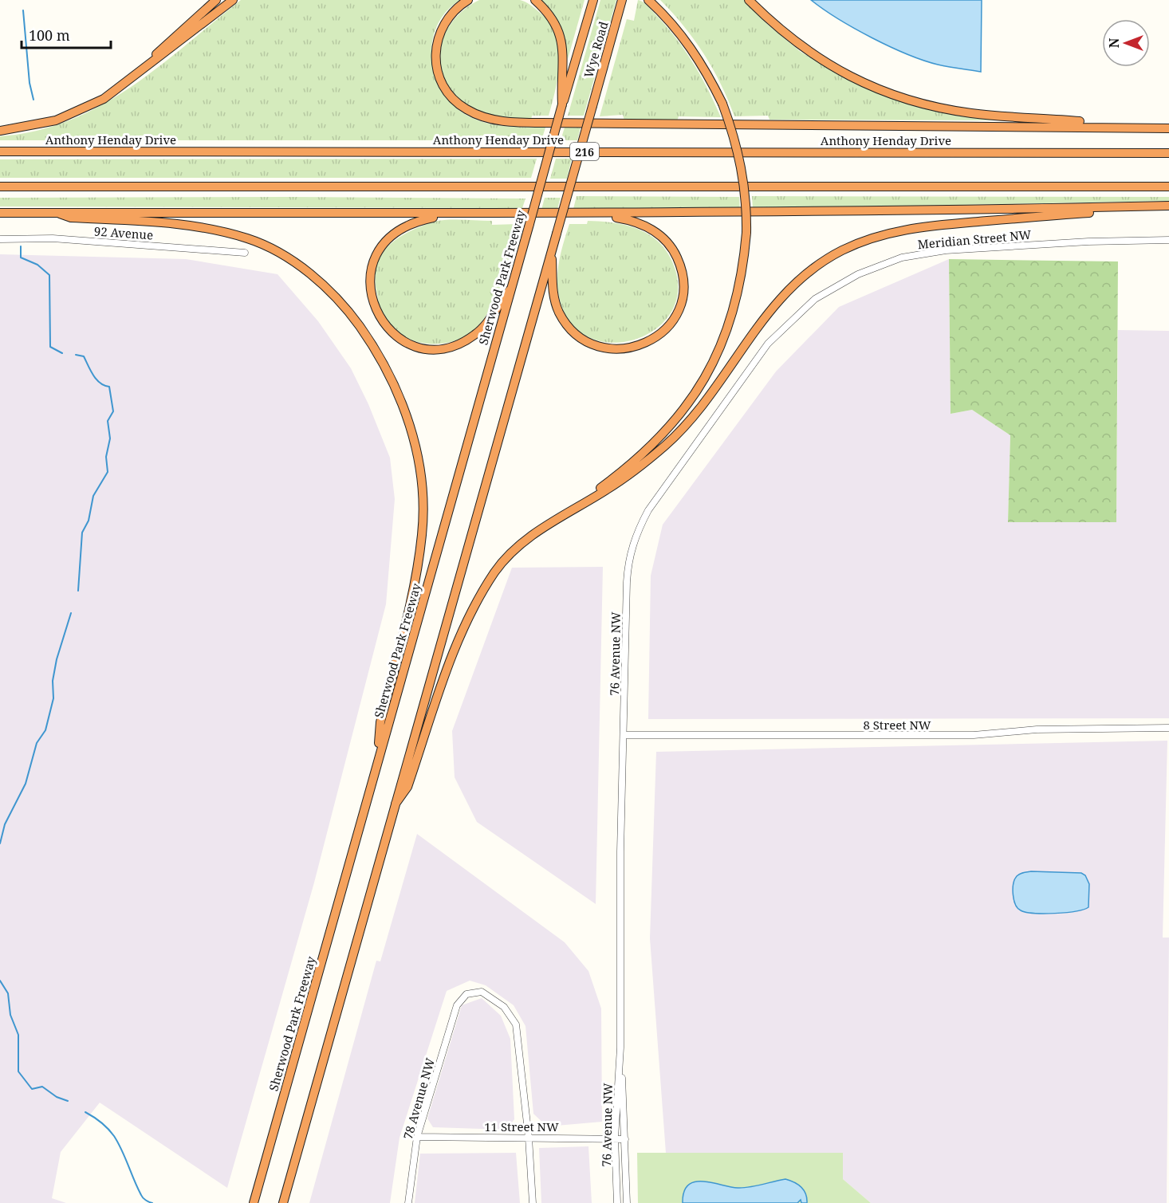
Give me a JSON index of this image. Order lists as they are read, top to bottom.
{
  "streets": {
    "highway": [
      "Wye Road",
      "Anthony Henday Drive",
      "216",
      "Sherwood Park Freeway"
    ],
    "street": [
      "92 Avenue",
      "Meridian Street NW",
      "76 Avenue NW",
      "8 Street NW",
      "78 Avenue NW",
      "11 Street NW"
    ]
  },
  "crossings": [
    ["Wye Road", "Sherwood Park Freeway"],
    ["Meridian Street NW", "76 Avenue NW"],
    ["76 Avenue NW", "8 Street NW"],
    ["76 Avenue NW", "11 Street NW"],
    ["78 Avenue NW", "11 Street NW"]
  ],
  "scale_bar": "100 m",
  "north": "left"
}
